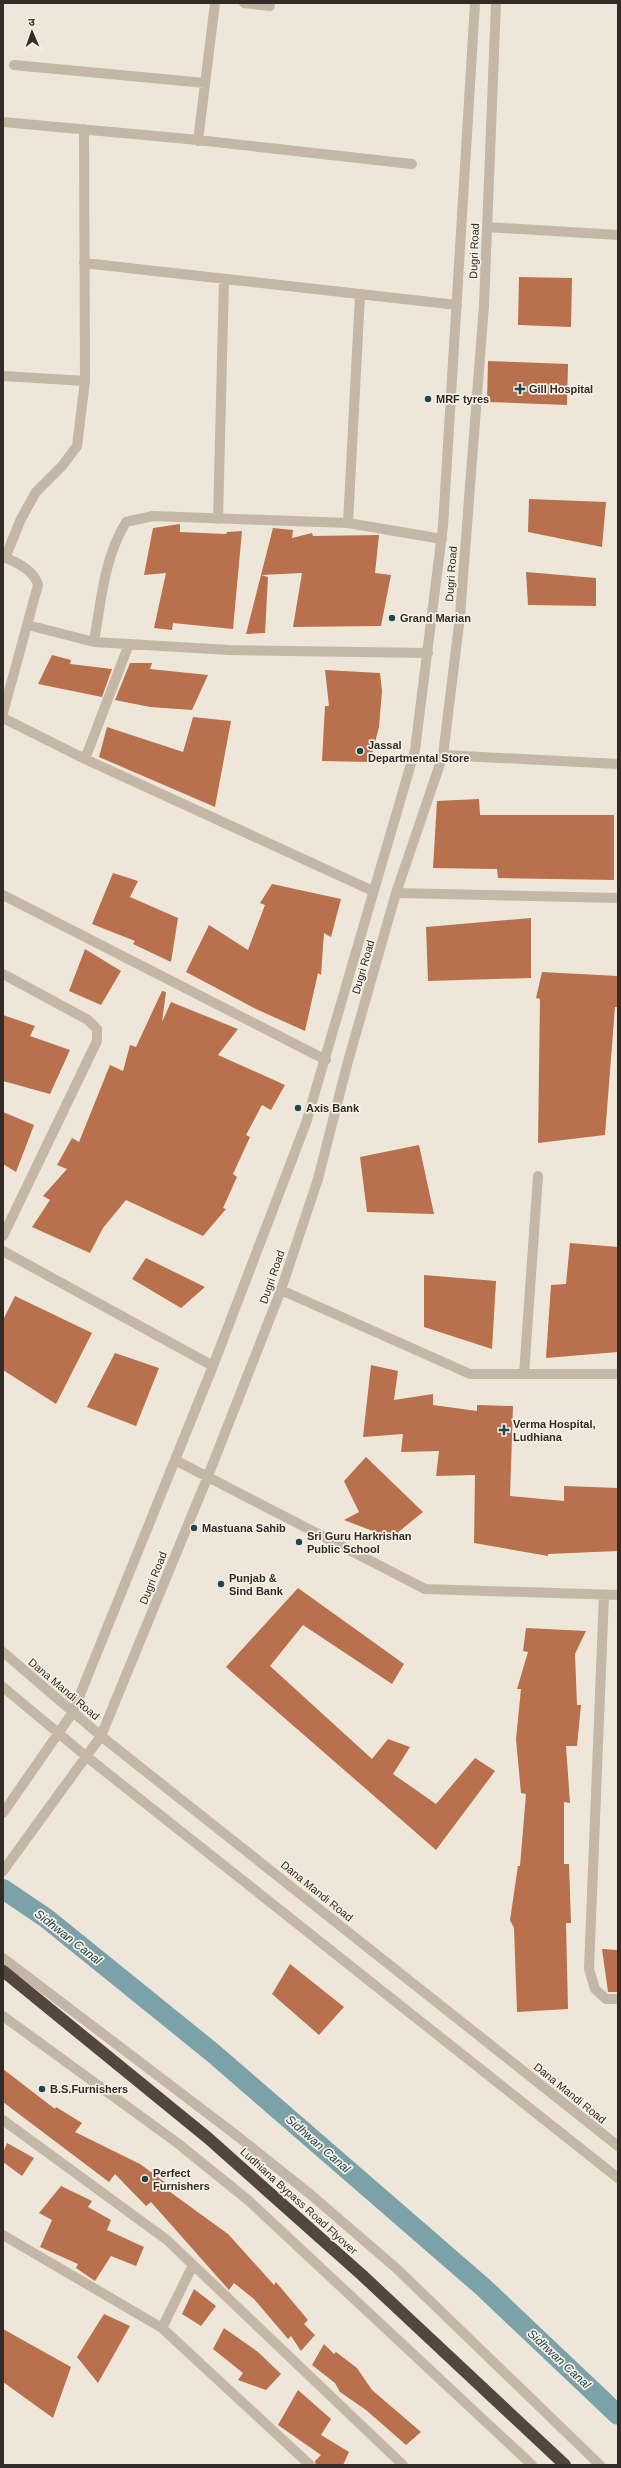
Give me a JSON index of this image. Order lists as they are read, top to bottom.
{
  "streets": {
    "highway": ["Ludhiana Bypass Road Flyover"],
    "street": ["Dugri Road", "Dana Mandi Road"]
  },
  "crossings": [
    ["Dugri Road", "Dana Mandi Road"]
  ],
  "water": ["Sidhwan Canal"],
  "places": {
    "health": ["Gill Hospital", "Verma Hospital, Ludhiana"],
    "other": [
      "MRF tyres",
      "Grand Marian",
      "Jassal Departmental Store",
      "Axis Bank",
      "Mastuana Sahib",
      "Sri Guru Harkrishan Public School",
      "Punjab & Sind Bank",
      "B.S.Furnishers",
      "Perfect Furnishers"
    ]
  },
  "north": "top"
}
